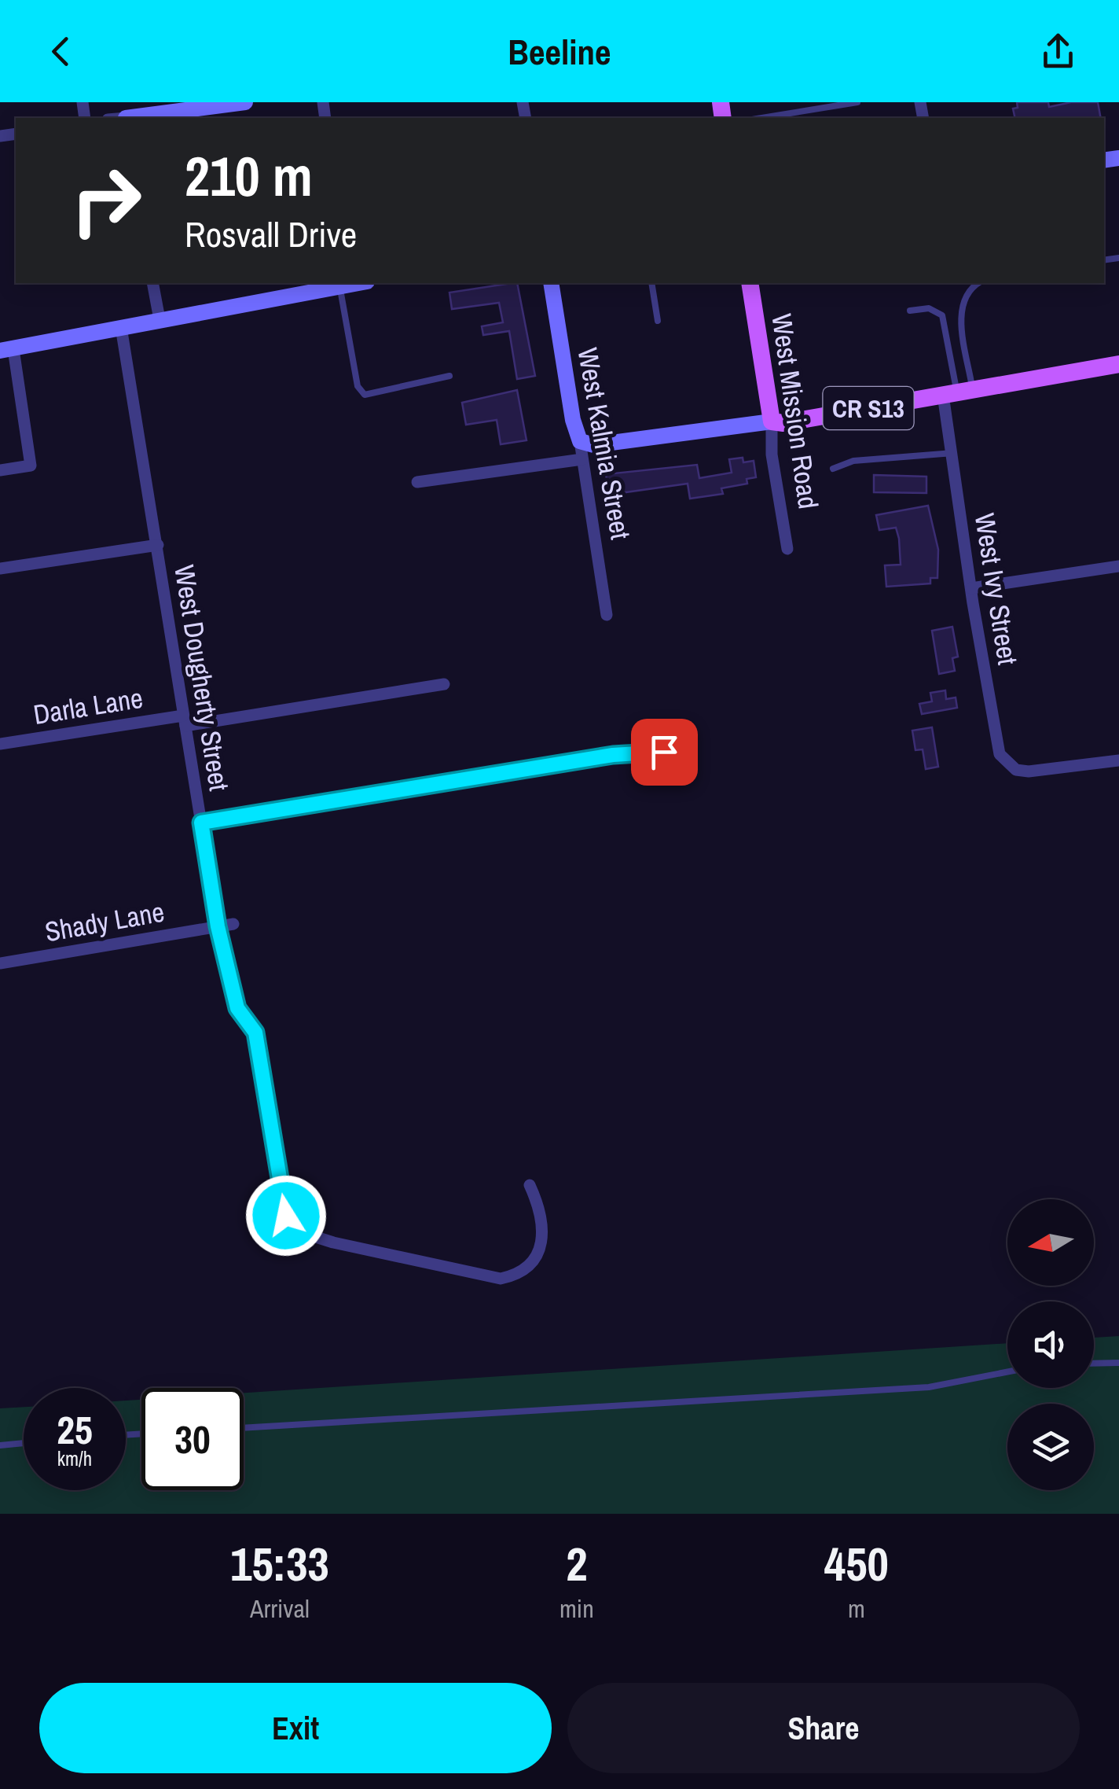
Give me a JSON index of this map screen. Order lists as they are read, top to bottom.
{
  "streets": {
    "main road": ["CR S13", "West Mission Road"],
    "street": [
      "West Kalmia Street",
      "West Ivy Street",
      "West Dougherty Street",
      "Darla Lane",
      "Shady Lane"
    ]
  },
  "crossings": [
    ["CR S13", "West Mission Road"],
    ["CR S13", "West Ivy Street"],
    ["West Dougherty Street", "Darla Lane"],
    ["West Dougherty Street", "Shady Lane"]
  ],
  "north": "left",
  "page": {
    "header": "Beeline",
    "turn": ["210 m", "Rosvall Drive"],
    "speed": "25 km/h",
    "limit": "30",
    "eta": [
      "15:33",
      "Arrival",
      "2",
      "min",
      "450",
      "m"
    ],
    "buttons": ["Exit", "Share"]
  }
}
